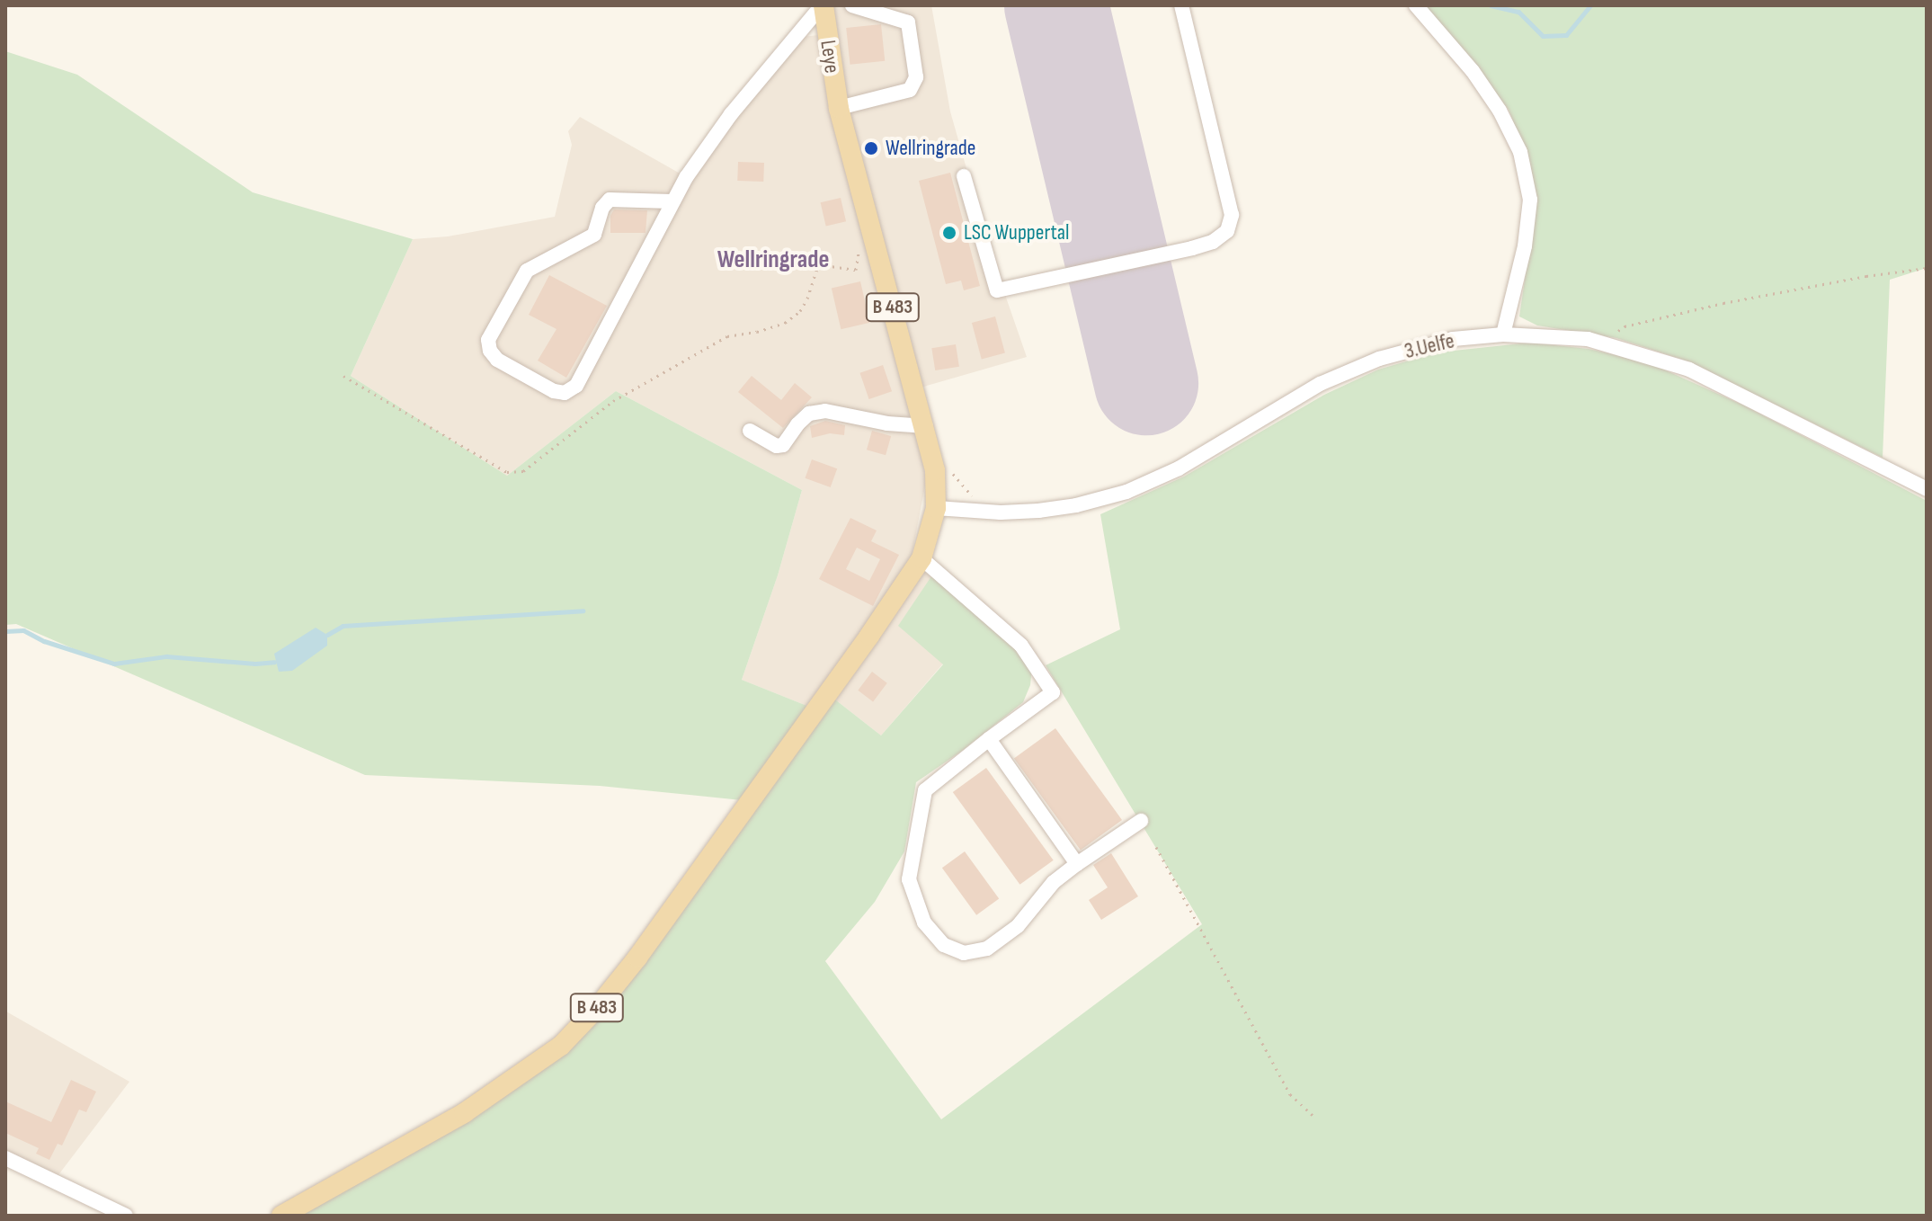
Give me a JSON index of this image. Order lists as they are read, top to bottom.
{
  "streets": {
    "main road": ["Leye", "B 483"],
    "street": ["3.Uelfe"]
  },
  "crossings": [
    ["Leye", "B 483"],
    ["B 483", "3.Uelfe"]
  ],
  "districts": ["Wellringrade"],
  "places": ["Wellringrade", "LSC Wuppertal"]
}
